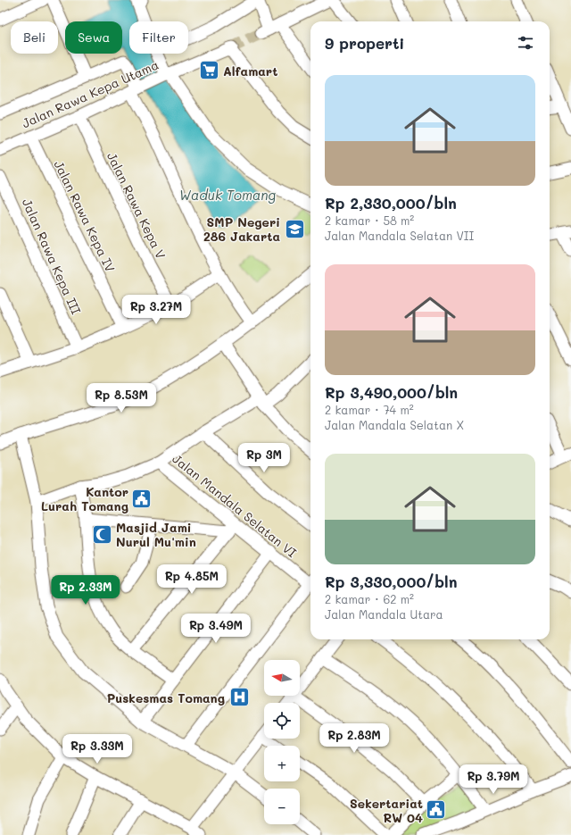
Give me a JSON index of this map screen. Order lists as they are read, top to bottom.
{
  "streets": {
    "street": [
      "Jalan Rawa Kepa Utama",
      "Jalan Rawa Kepa V",
      "Jalan Rawa Kepa IV",
      "Jalan Rawa Kepa III",
      "Jalan Mandala Selatan VI"
    ]
  },
  "crossings": [
    ["Jalan Rawa Kepa Utama", "Jalan Rawa Kepa V"],
    ["Jalan Rawa Kepa Utama", "Jalan Rawa Kepa IV"]
  ],
  "water": ["Waduk Tomang"],
  "places": {
    "supermarket": ["Alfamart"],
    "school or university": ["SMP Negeri 286 Jakarta"],
    "public building": ["Kantor Lurah Tomang", "Sekertariat RW 04"],
    "mosque": ["Masjid Jami Nurul Mu'min"],
    "hospital": ["Puskesmas Tomang"]
  },
  "north": "left",
  "page": {
    "chip": ["Beli", "Sewa", "Filter"],
    "heading": "9 properti",
    "list": [
      {
        "name": "Rp 2,330,000/bln",
        "note": "2 kamar · 58 m² · Jalan Mandala Selatan VII"
      },
      {
        "name": "Rp 3,490,000/bln",
        "note": "2 kamar · 74 m² · Jalan Mandala Selatan X"
      },
      {
        "name": "Rp 3,330,000/bln",
        "note": "2 kamar · 62 m² · Jalan Mandala Utara"
      }
    ],
    "price": [
      "Rp 3.27M",
      "Rp 8.53M",
      "Rp 3M",
      "Rp 4.85M",
      "Rp 2.33M",
      "Rp 3.49M",
      "Rp 2.83M",
      "Rp 3.33M",
      "Rp 3.79M"
    ],
    "map_buttons": ["+", "−"]
  }
}
